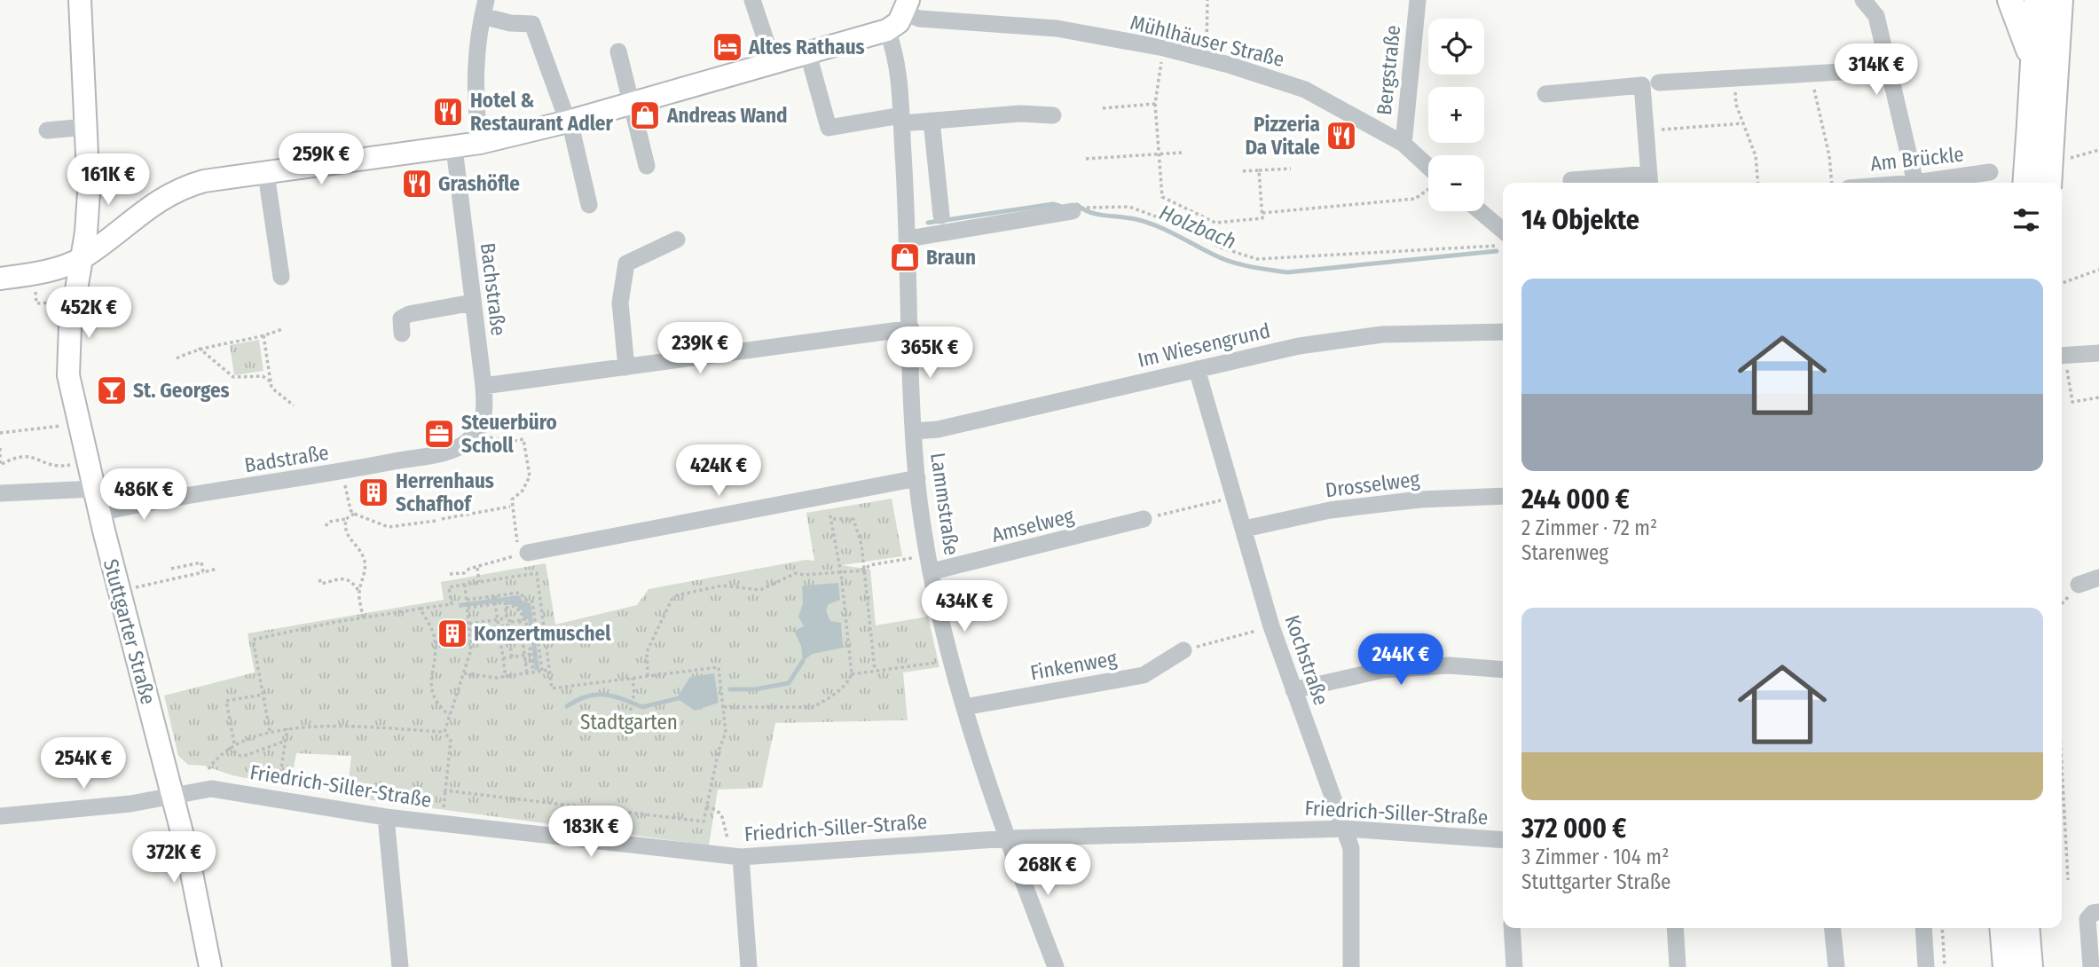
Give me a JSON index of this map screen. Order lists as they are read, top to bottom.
{
  "streets": {
    "main road": ["Stuttgarter Straße"],
    "street": [
      "Mühlhäuser Straße",
      "Bergstraße",
      "Am Brückle",
      "Bachstraße",
      "Im Wiesengrund",
      "Badstraße",
      "Drosselweg",
      "Lammstraße",
      "Amselweg",
      "Kochstraße",
      "Finkenweg",
      "Friedrich-Siller-Straße"
    ]
  },
  "crossings": [
    ["Mühlhäuser Straße", "Bergstraße"],
    ["Bachstraße", "Badstraße"],
    ["Im Wiesengrund", "Lammstraße"],
    ["Im Wiesengrund", "Kochstraße"],
    ["Badstraße", "Stuttgarter Straße"],
    ["Drosselweg", "Kochstraße"],
    ["Lammstraße", "Amselweg"],
    ["Lammstraße", "Finkenweg"],
    ["Lammstraße", "Friedrich-Siller-Straße"],
    ["Stuttgarter Straße", "Friedrich-Siller-Straße"],
    ["Kochstraße", "Friedrich-Siller-Straße"]
  ],
  "water": ["Holzbach"],
  "parks": ["Stadtgarten"],
  "places": {
    "hotel": ["Altes Rathaus"],
    "restaurant": ["Hotel & Restaurant Adler", "Pizzeria Da Vitale", "Grashöfle"],
    "shop": ["Andreas Wand", "Braun"],
    "bar": ["St. Georges"],
    "office": ["Steuerbüro Scholl"],
    "building": ["Herrenhaus Schafhof", "Konzertmuschel"]
  },
  "page": {
    "map_buttons": ["+", "−"],
    "price": [
      "314K €",
      "259K €",
      "161K €",
      "452K €",
      "239K €",
      "365K €",
      "424K €",
      "486K €",
      "434K €",
      "244K €",
      "254K €",
      "183K €",
      "372K €",
      "268K €"
    ],
    "heading": "14 Objekte",
    "list": [
      {
        "name": "244 000 €",
        "note": "2 Zimmer · 72 m² · Starenweg"
      },
      {
        "name": "372 000 €",
        "note": "3 Zimmer · 104 m² · Stuttgarter Straße"
      }
    ]
  }
}
